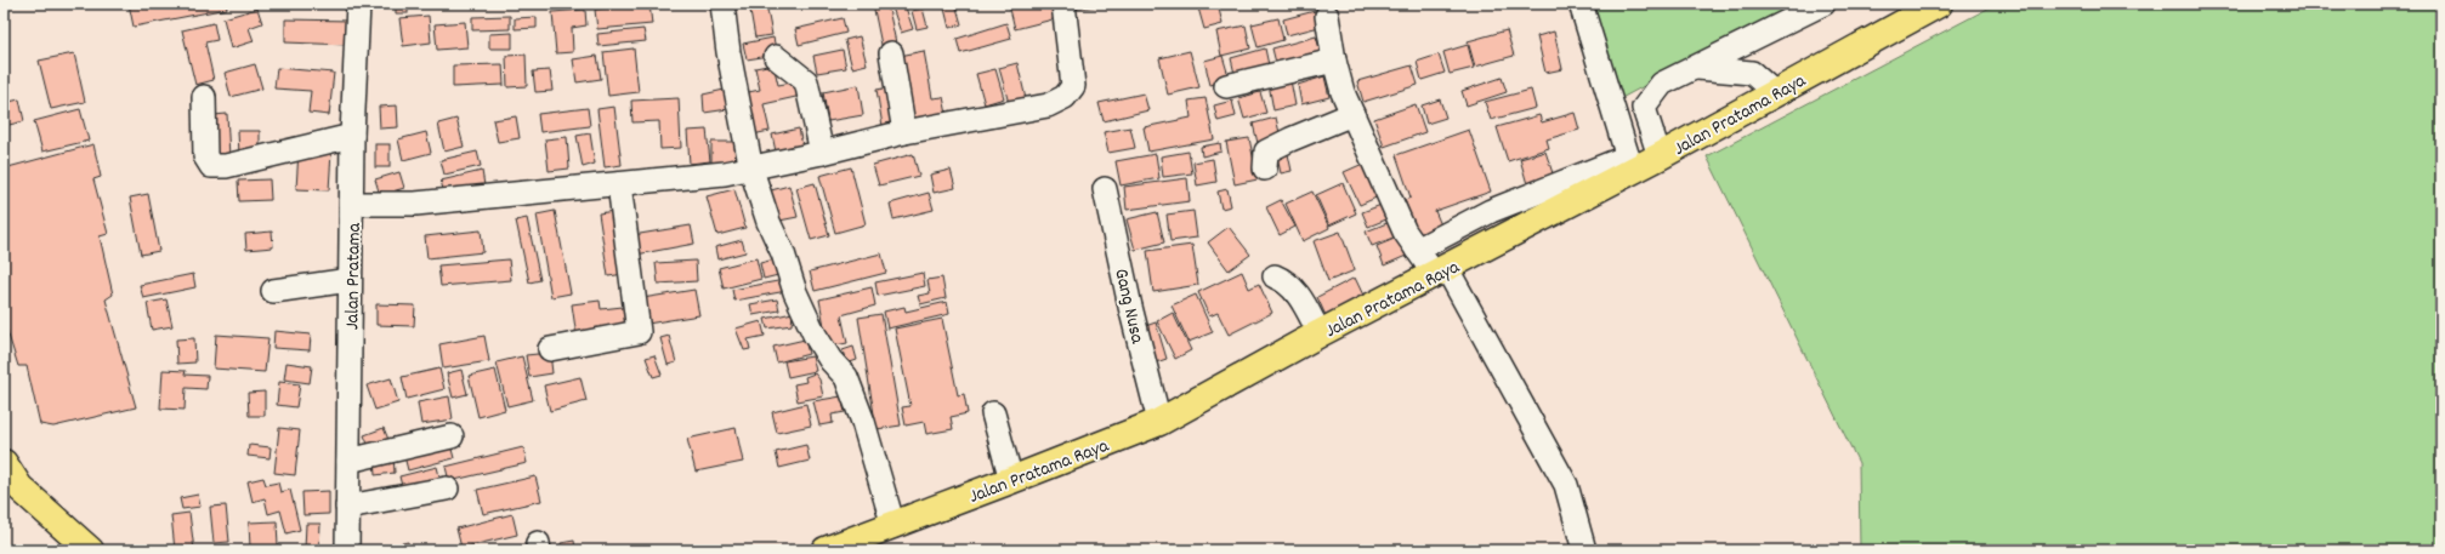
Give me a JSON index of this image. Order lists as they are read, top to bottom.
{
  "streets": {
    "main road": ["Jalan Pratama Raya"],
    "street": ["Jalan Pratama", "Gang Nusa"]
  },
  "crossings": [
    ["Jalan Pratama Raya", "Gang Nusa"]
  ]
}
